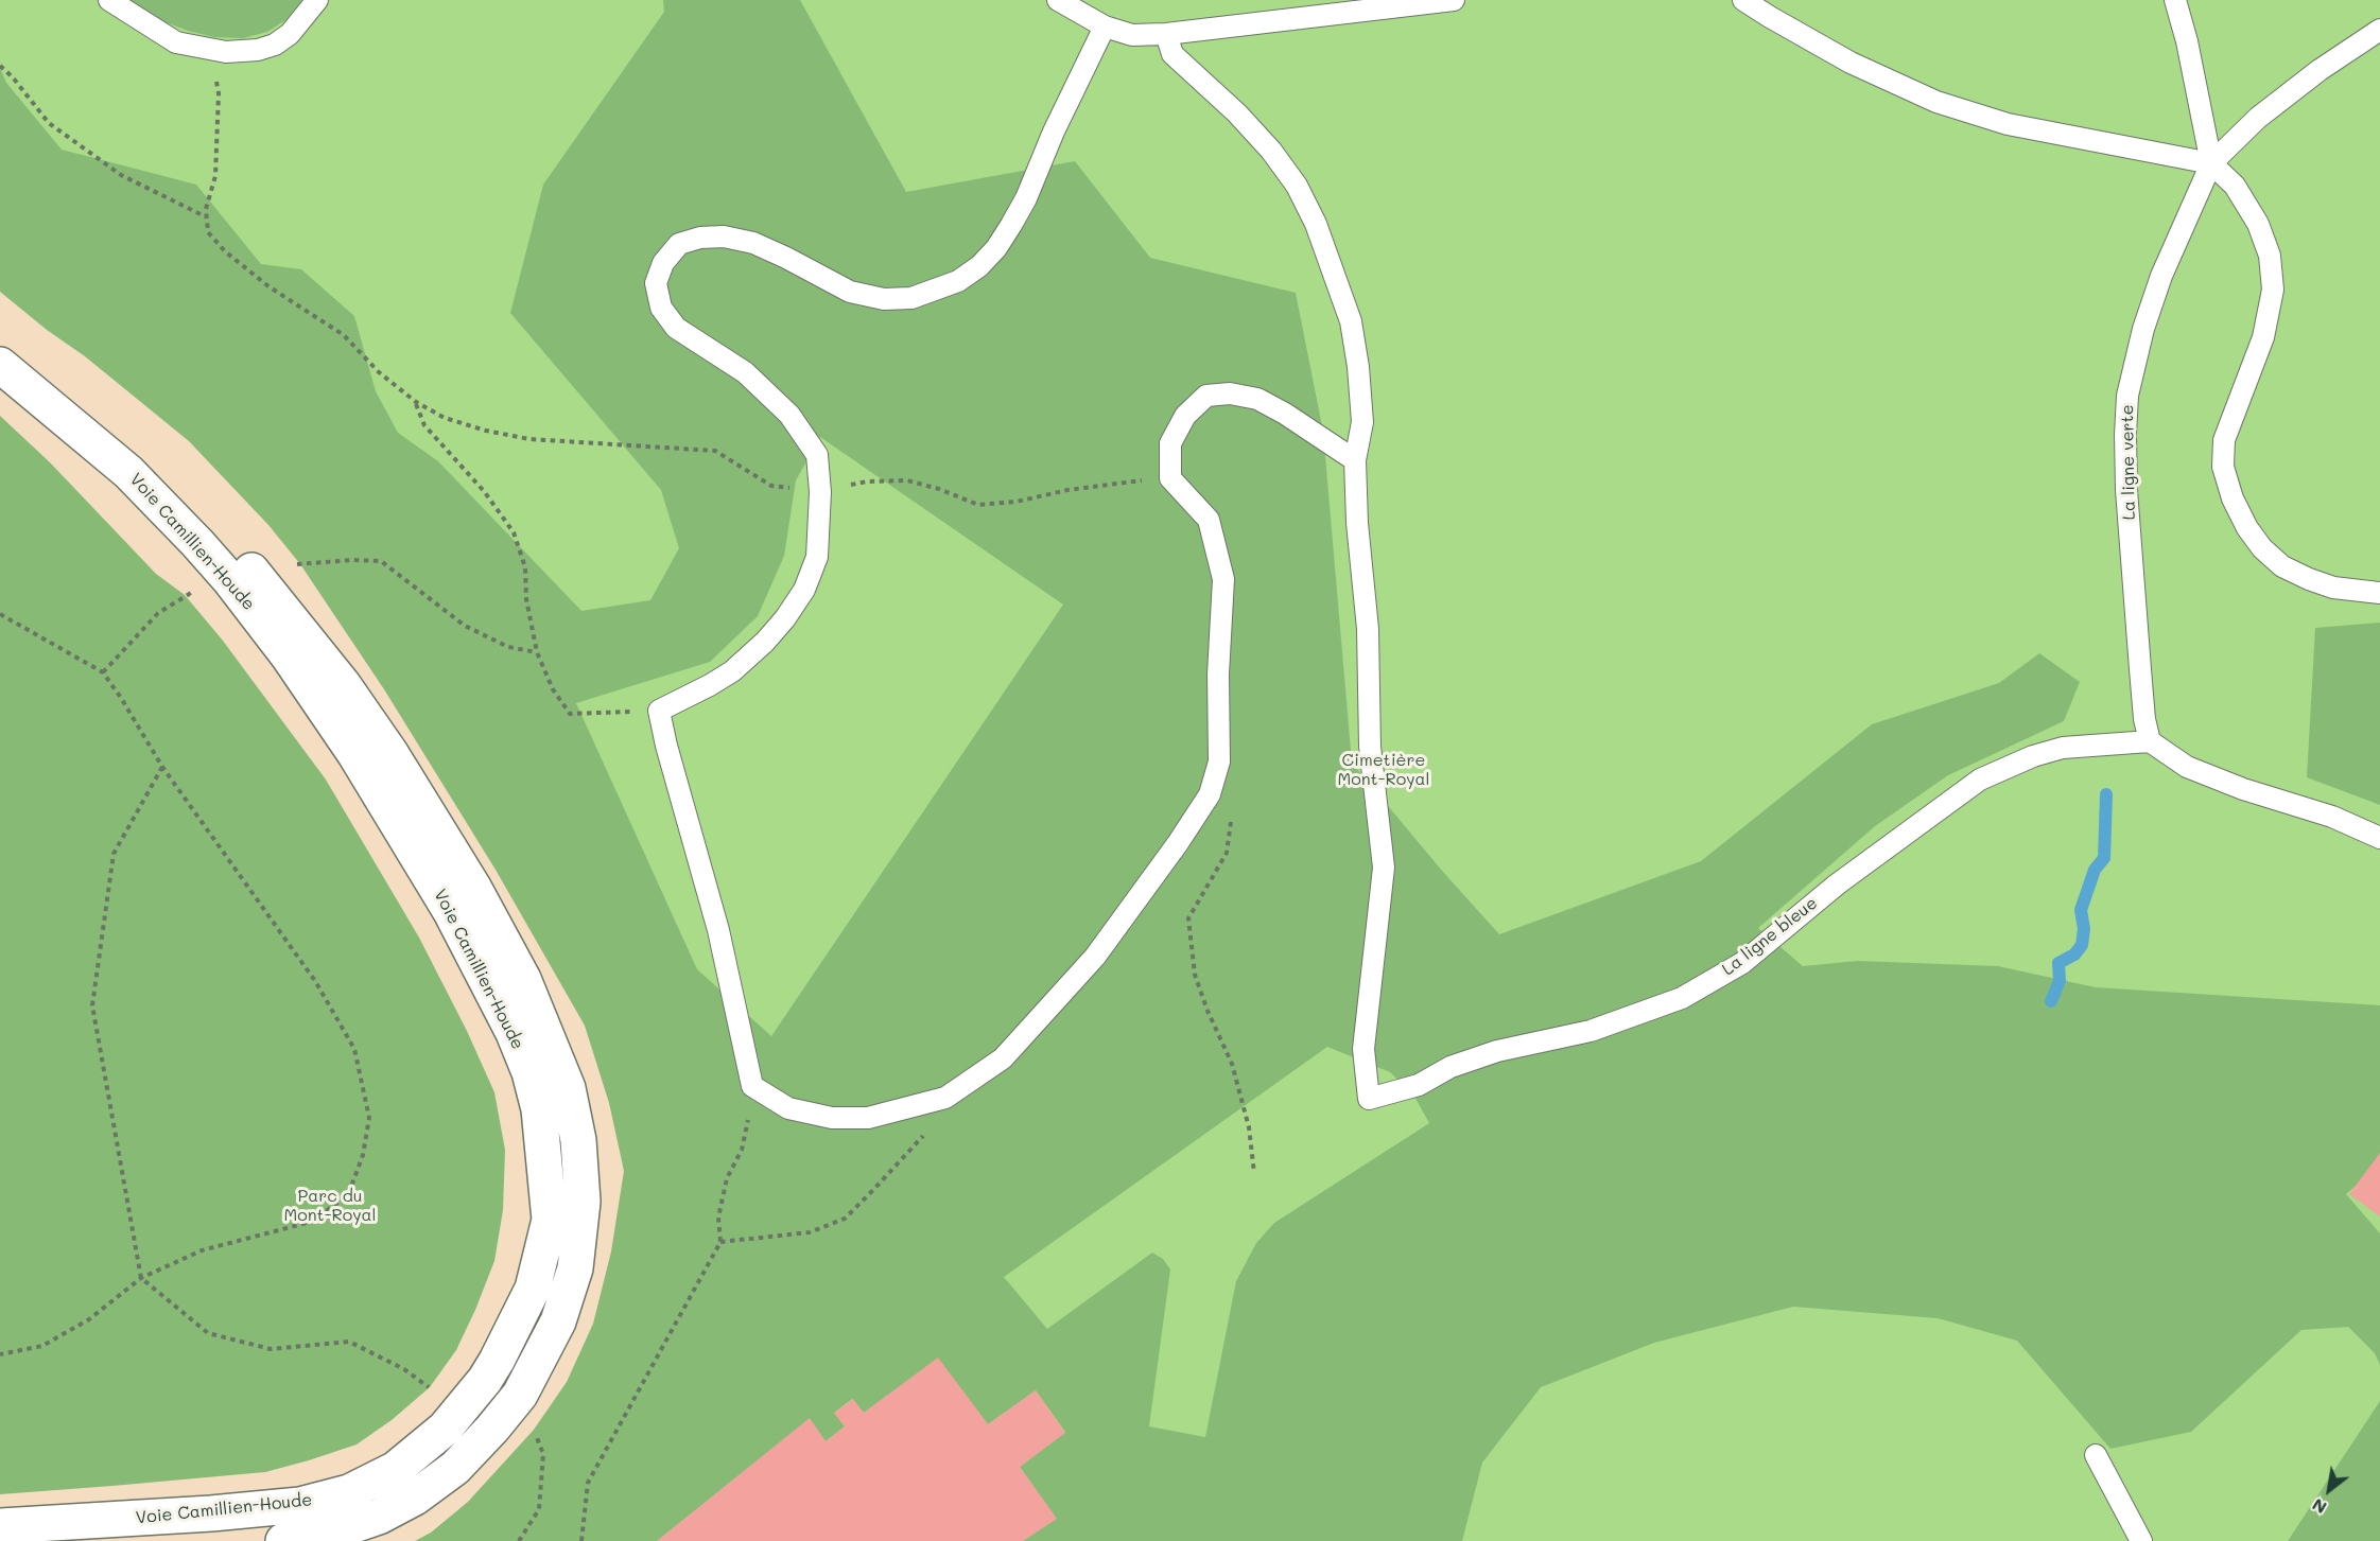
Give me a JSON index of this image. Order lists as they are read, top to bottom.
{
  "streets": {
    "street": ["Voie Camillien-Houde"],
    "lane": ["La ligne verte", "La ligne bleue"]
  },
  "crossings": [
    ["La ligne verte", "La ligne bleue"]
  ],
  "parks": ["Cimetière Mont-Royal", "Parc du Mont-Royal"],
  "north": "bottom left"
}
